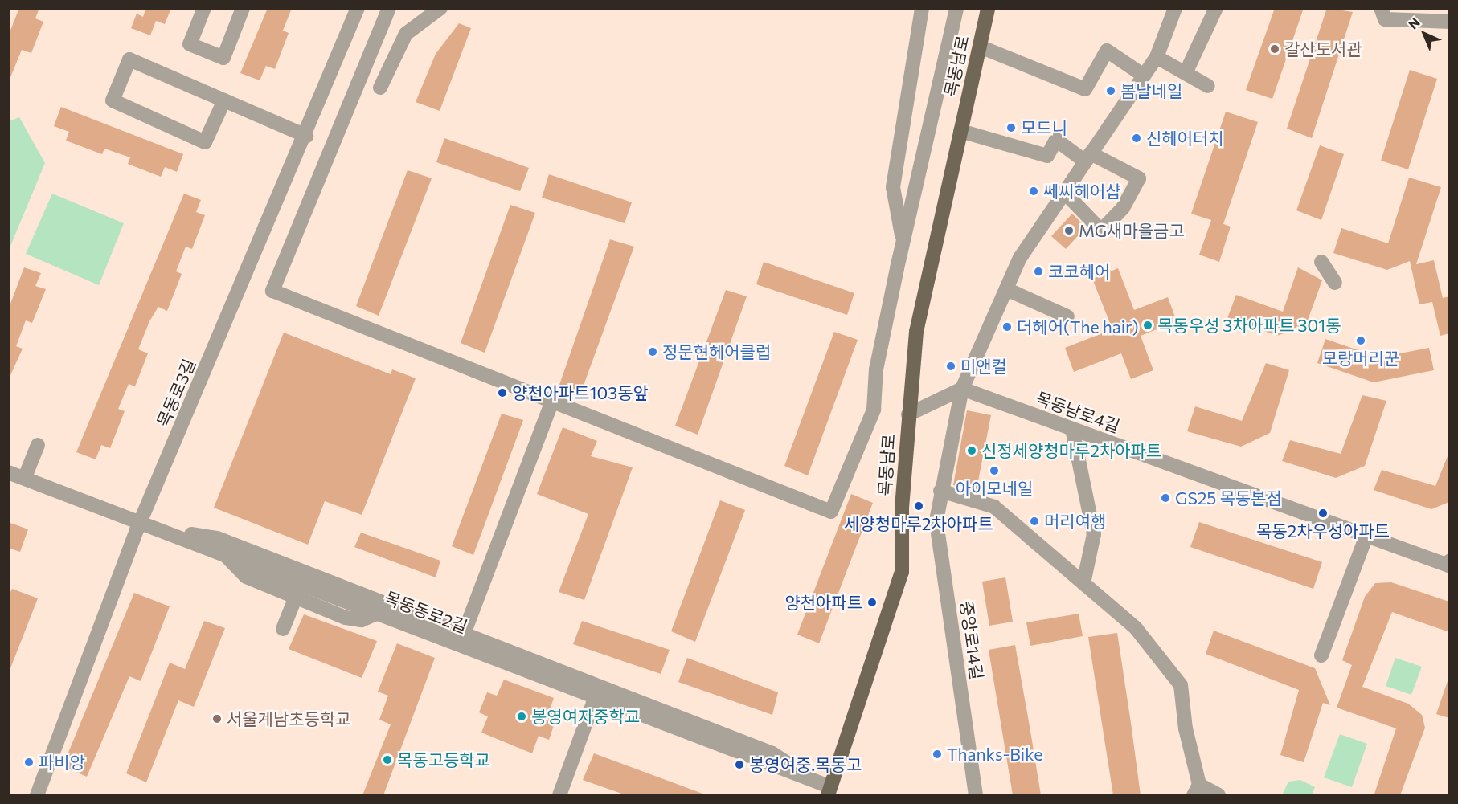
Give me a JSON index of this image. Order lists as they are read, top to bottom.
{
  "streets": {
    "main road": ["목동남로"],
    "street": [
      "목동로3길",
      "목동남로4길",
      "목동동로2길",
      "중앙로14길"
    ]
  },
  "crossings": [
    ["목동남로", "목동동로2길"],
    ["목동로3길", "목동동로2길"],
    ["목동남로4길", "중앙로14길"]
  ],
  "places": [
    "갈산도서관",
    "봄날네일",
    "모드니",
    "신헤어터치",
    "쎄씨헤어샵",
    "MG새마을금고",
    "코코헤어",
    "목동우성 3차아파트 301동",
    "더헤어(The hair)",
    "모랑머리꾼",
    "정문현헤어클럽",
    "미앤컬",
    "양천아파트103동앞",
    "신정세양청마루2차아파트",
    "아이모네일",
    "GS25 목동본점",
    "세양청마루2차아파트",
    "목동2차우성아파트",
    "머리여행",
    "양천아파트",
    "봉영여자중학교",
    "서울계남초등학교",
    "Thanks-Bike",
    "목동고등학교",
    "파비앙",
    "봉영여중.목동고"
  ],
  "north": "top left"
}
